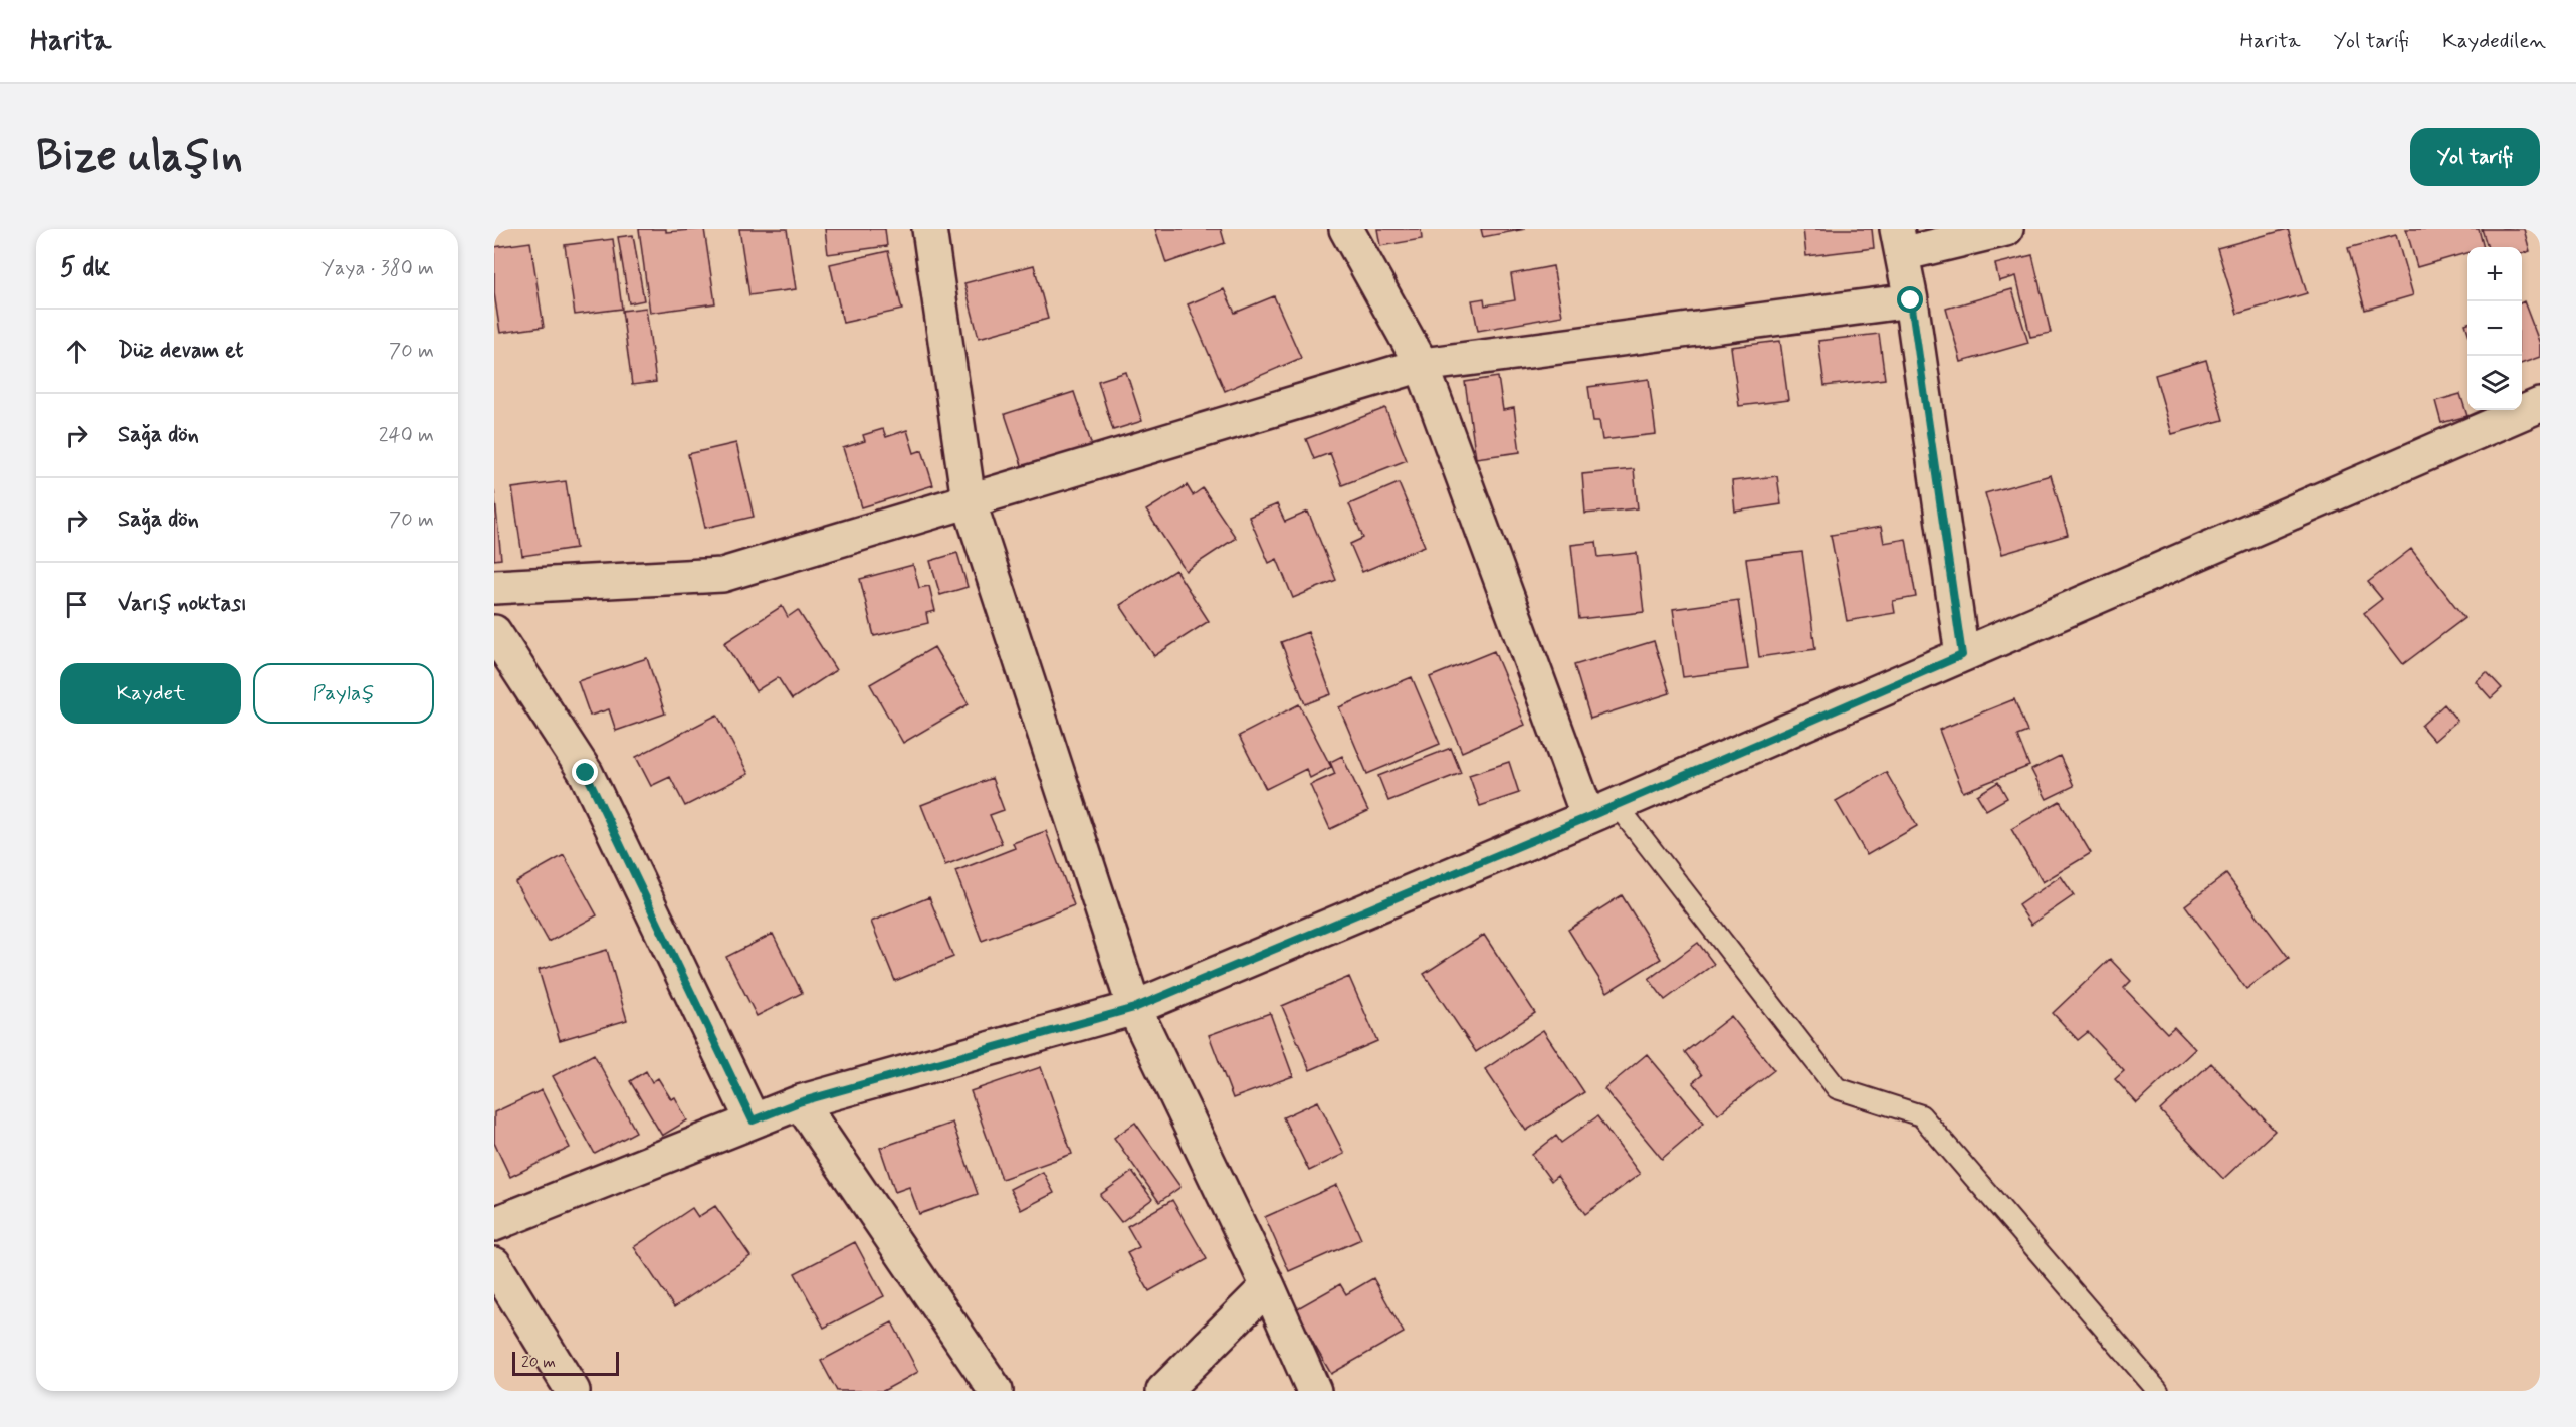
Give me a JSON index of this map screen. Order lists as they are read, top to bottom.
{
  "scale_bar": "20 m",
  "page": {
    "header": "Harita",
    "nav": ["Harita", "Yol tarifi", "Kaydedilen"],
    "buttons": [
      "Yol tarifi",
      ["Kaydet", "Paylaş"]
    ],
    "title": "Bize ulaşın",
    "heading": ["5 dk", "Yaya · 380 m"],
    "map_buttons": ["+", "−"],
    "list": [
      ["Düz devam et", "70 m"],
      ["Sağa dön", "240 m"],
      ["Sağa dön", "70 m"],
      "Varış noktası"
    ],
    "scale": "20 m"
  }
}
